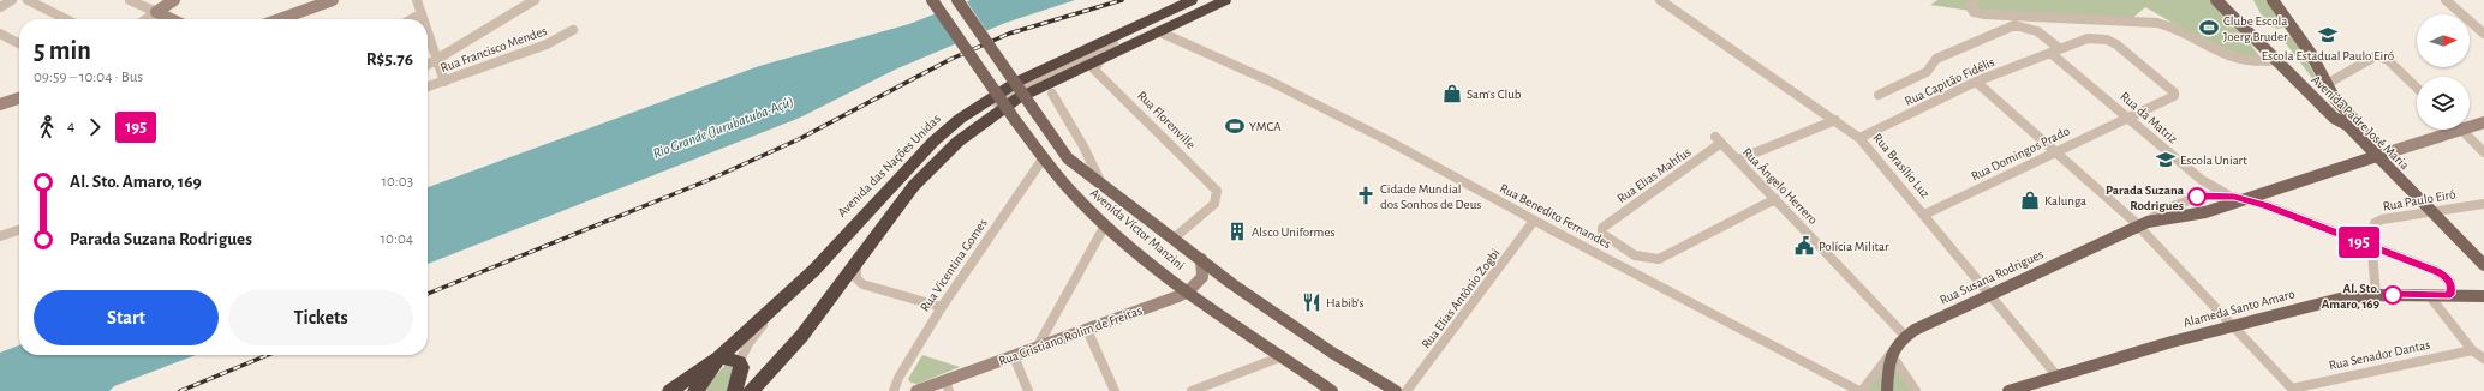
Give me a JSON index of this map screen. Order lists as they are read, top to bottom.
{
  "streets": {
    "highway": ["Avenida das Nações Unidas"],
    "main road": [
      "Avenida Padre José Maria",
      "Avenida Víctor Manzini",
      "Rua Susana Rodrigues",
      "Alameda Santo Amaro"
    ],
    "street": [
      "Rua Francisco Mendes",
      "Rua Capitão Fidélis",
      "Rua da Matriz",
      "Rua Florenville",
      "Rua Domingos Prado",
      "Rua Brasílio Luz",
      "Rua Elias Mahfus",
      "Rua Ângelo Herrero",
      "Rua Paulo Eiró",
      "Rua Benedito Fernandes",
      "Rua Vicentina Gomes",
      "Rua Elias Antônio Zogbi",
      "Rua Cristiano Rolim de Freitas",
      "Rua Senador Dantas"
    ]
  },
  "crossings": [
    ["Rua Capitão Fidélis", "Rua da Matriz"],
    ["Rua Capitão Fidélis", "Rua Domingos Prado"],
    ["Rua Capitão Fidélis", "Rua Brasílio Luz"],
    ["Rua da Matriz", "Rua Domingos Prado"],
    ["Rua da Matriz", "Rua Paulo Eiró"],
    ["Rua da Matriz", "Rua Susana Rodrigues"],
    ["Rua da Matriz", "Alameda Santo Amaro"],
    ["Rua Florenville", "Avenida Víctor Manzini"],
    ["Avenida Padre José Maria", "Rua Paulo Eiró"],
    ["Rua Domingos Prado", "Rua Brasílio Luz"],
    ["Rua Brasílio Luz", "Rua Susana Rodrigues"],
    ["Rua Brasílio Luz", "Alameda Santo Amaro"],
    ["Rua Elias Mahfus", "Rua Ângelo Herrero"],
    ["Rua Ângelo Herrero", "Rua Susana Rodrigues"],
    ["Rua Paulo Eiró", "Alameda Santo Amaro"],
    ["Rua Benedito Fernandes", "Rua Elias Antônio Zogbi"],
    ["Avenida Víctor Manzini", "Rua Vicentina Gomes"],
    ["Avenida Víctor Manzini", "Rua Cristiano Rolim de Freitas"]
  ],
  "water": ["Rio Grande (Jurubatuba-Açú)"],
  "places": {
    "sports": ["Clube Escola Joerg Bruder", "YMCA"],
    "school or university": ["Escola Estadual Paulo Eiró", "Escola Uniart"],
    "shop": ["Sam's Club", "Kalunga"],
    "church": ["Cidade Mundial dos Sonhos de Deus"],
    "other": ["Parada Suzana Rodrigues", "Al. Sto. Amaro, 169"],
    "building": ["Alsco Uniformes"],
    "public building": ["Polícia Militar"],
    "restaurant": ["Habib's"]
  },
  "lines": ["bus line 195"],
  "north": "right",
  "page": {
    "on_map": "195",
    "heading": ["5 min", "09:59 – 10:04 · Bus", "R$5.76"],
    "legs": ["4", "195"],
    "list": [
      {
        "name": "Al. Sto. Amaro, 169",
        "value": "10:03"
      },
      {
        "name": "Parada Suzana Rodrigues",
        "value": "10:04"
      }
    ],
    "buttons": ["Start", "Tickets"]
  }
}
